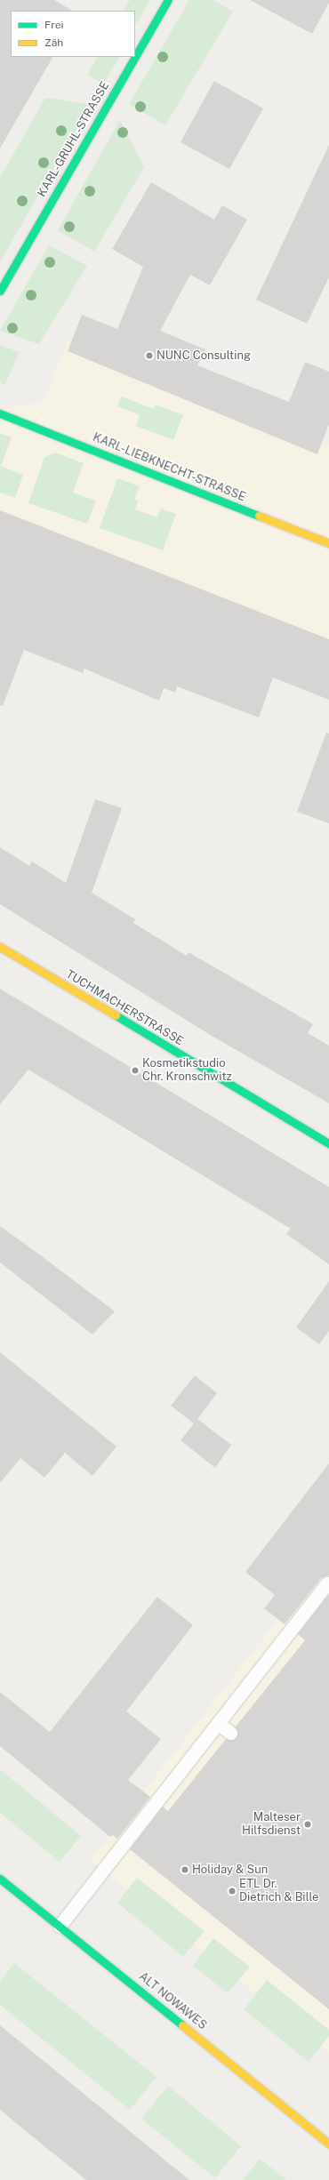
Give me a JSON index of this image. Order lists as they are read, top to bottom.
{
  "streets": {
    "street": [
      "KARL-GRUHL-STRASSE",
      "KARL-LIEBKNECHT-STRASSE",
      "TUCHMACHERSTRASSE",
      "ALT NOWAWES"
    ]
  },
  "places": [
    "NUNC Consulting",
    "Kosmetikstudio Chr. Kronschwitz",
    "Malteser Hilfsdienst",
    "Holiday & Sun",
    "ETL Dr. Dietrich & Bille"
  ],
  "legend": ["Frei", "Zäh"]
}
